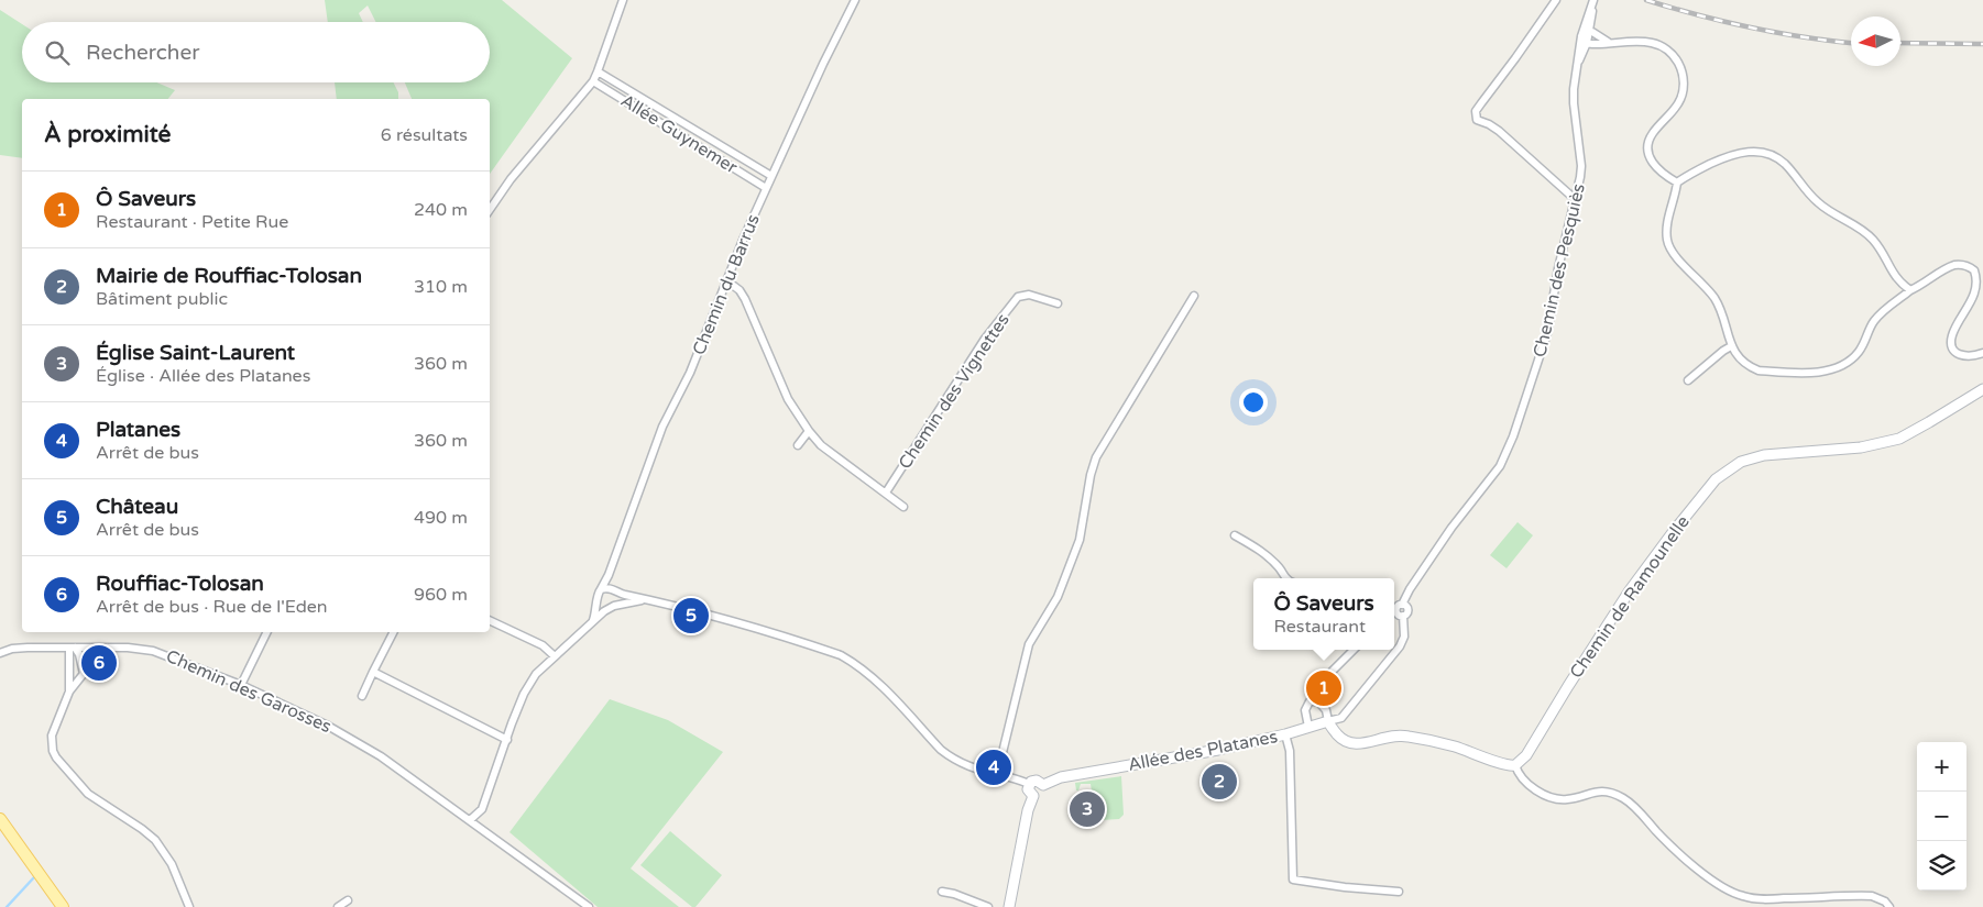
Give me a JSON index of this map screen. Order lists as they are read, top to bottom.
{
  "streets": {
    "street": [
      "Allée Guynemer",
      "Chemin des Pesquiès",
      "Chemin du Barrus",
      "Chemin des Vignettes",
      "Chemin de Ramounelle",
      "Chemin des Garosses",
      "Allée des Platanes"
    ]
  },
  "crossings": [
    ["Allée Guynemer", "Chemin du Barrus"]
  ],
  "north": "left",
  "page": {
    "search": "Rechercher",
    "heading": ["À proximité", "6 résultats"],
    "list": [
      {
        "mark": "1",
        "name": "Ô Saveurs",
        "note": "Restaurant · Petite Rue",
        "value": "240 m"
      },
      {
        "mark": "2",
        "name": "Mairie de Rouffiac-Tolosan",
        "note": "Bâtiment public",
        "value": "310 m"
      },
      {
        "mark": "3",
        "name": "Église Saint-Laurent",
        "note": "Église · Allée des Platanes",
        "value": "360 m"
      },
      {
        "mark": "4",
        "name": "Platanes",
        "note": "Arrêt de bus",
        "value": "360 m"
      },
      {
        "mark": "5",
        "name": "Château",
        "note": "Arrêt de bus",
        "value": "490 m"
      },
      {
        "mark": "6",
        "name": "Rouffiac-Tolosan",
        "note": "Arrêt de bus · Rue de l'Eden",
        "value": "960 m"
      }
    ],
    "popup": ["Ô Saveurs", "Restaurant"],
    "pins": [
      "5",
      "6",
      "1",
      "4",
      "2",
      "3"
    ],
    "map_buttons": ["+", "−"]
  }
}
